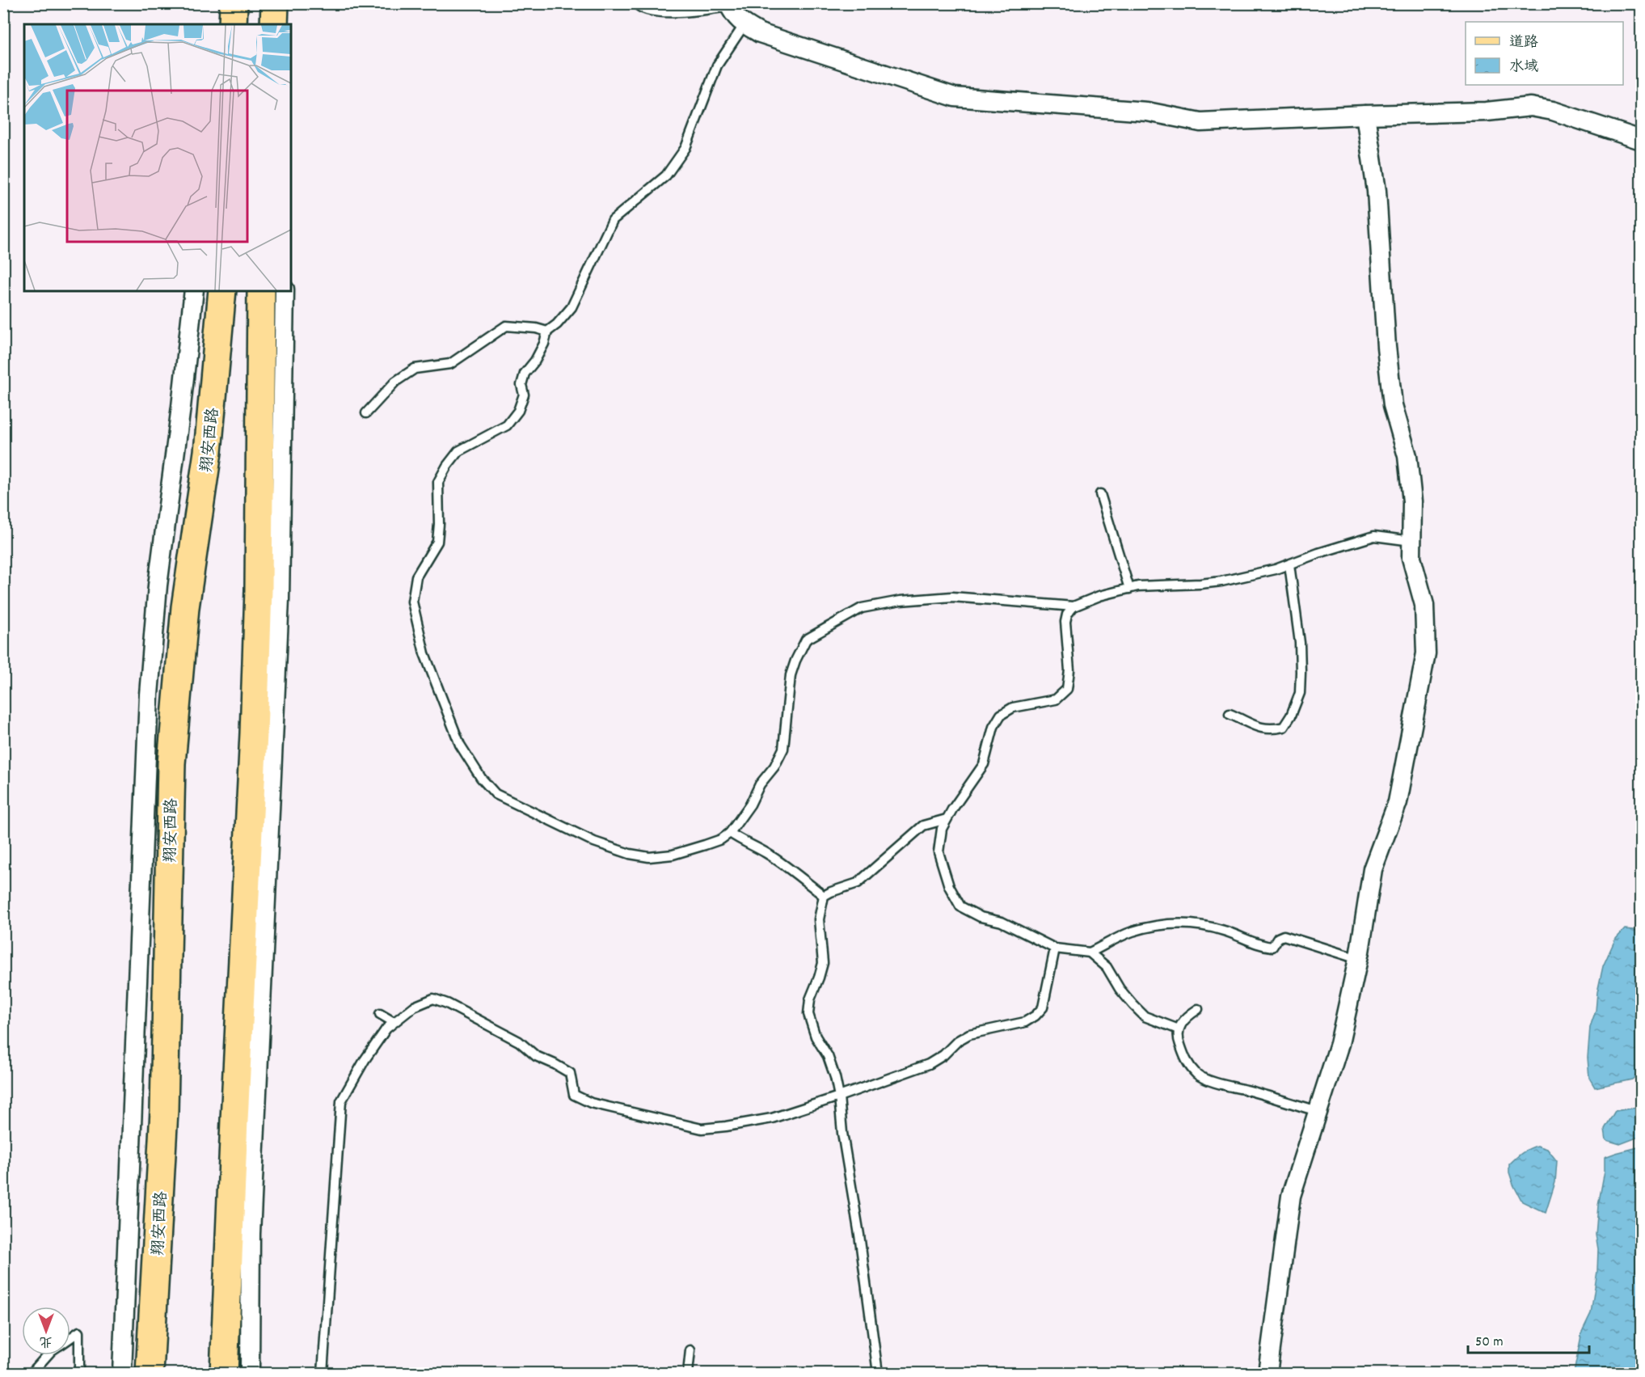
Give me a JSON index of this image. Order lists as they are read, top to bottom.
{
  "streets": {
    "main road": ["翔安西路"]
  },
  "legend": ["道路", "水域"],
  "scale_bar": "50 m",
  "north": "bottom"
}
